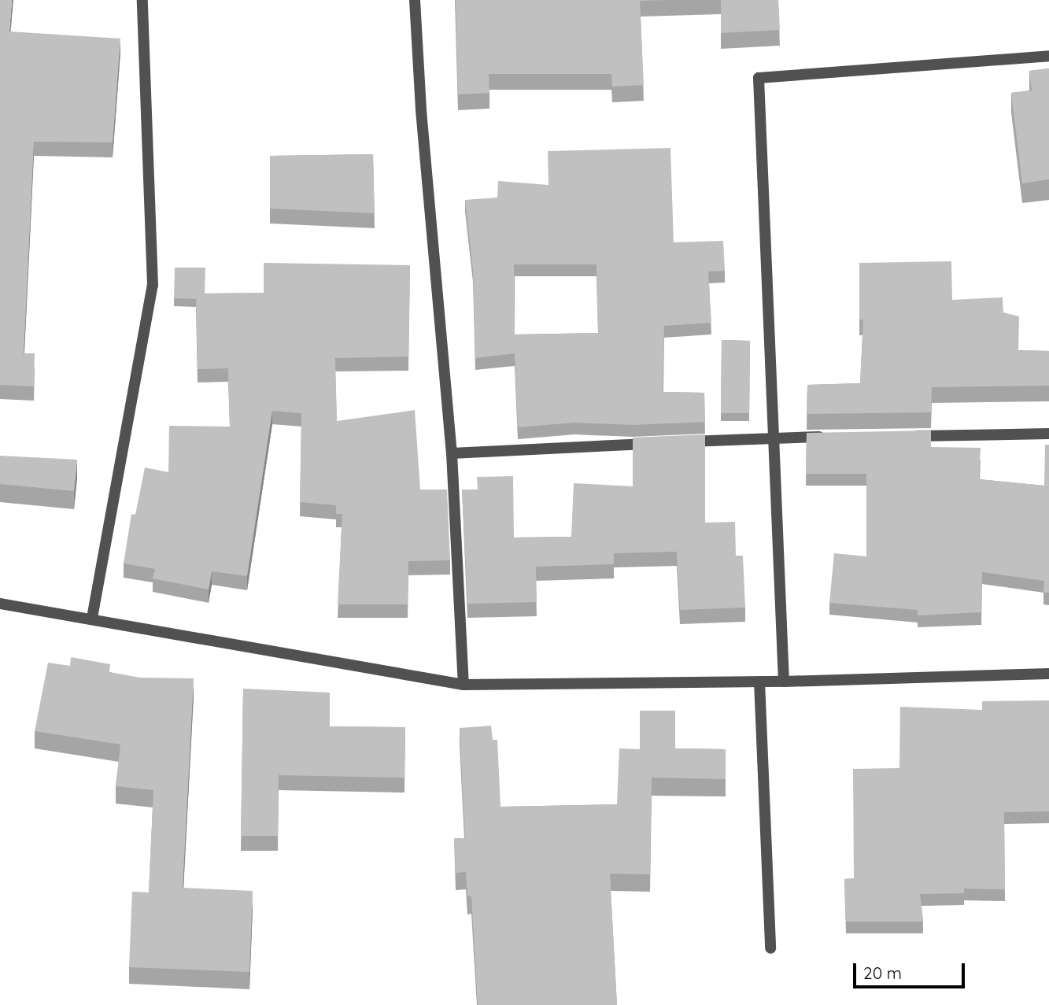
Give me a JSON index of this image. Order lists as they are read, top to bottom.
{
  "scale_bar": "20 m"
}
